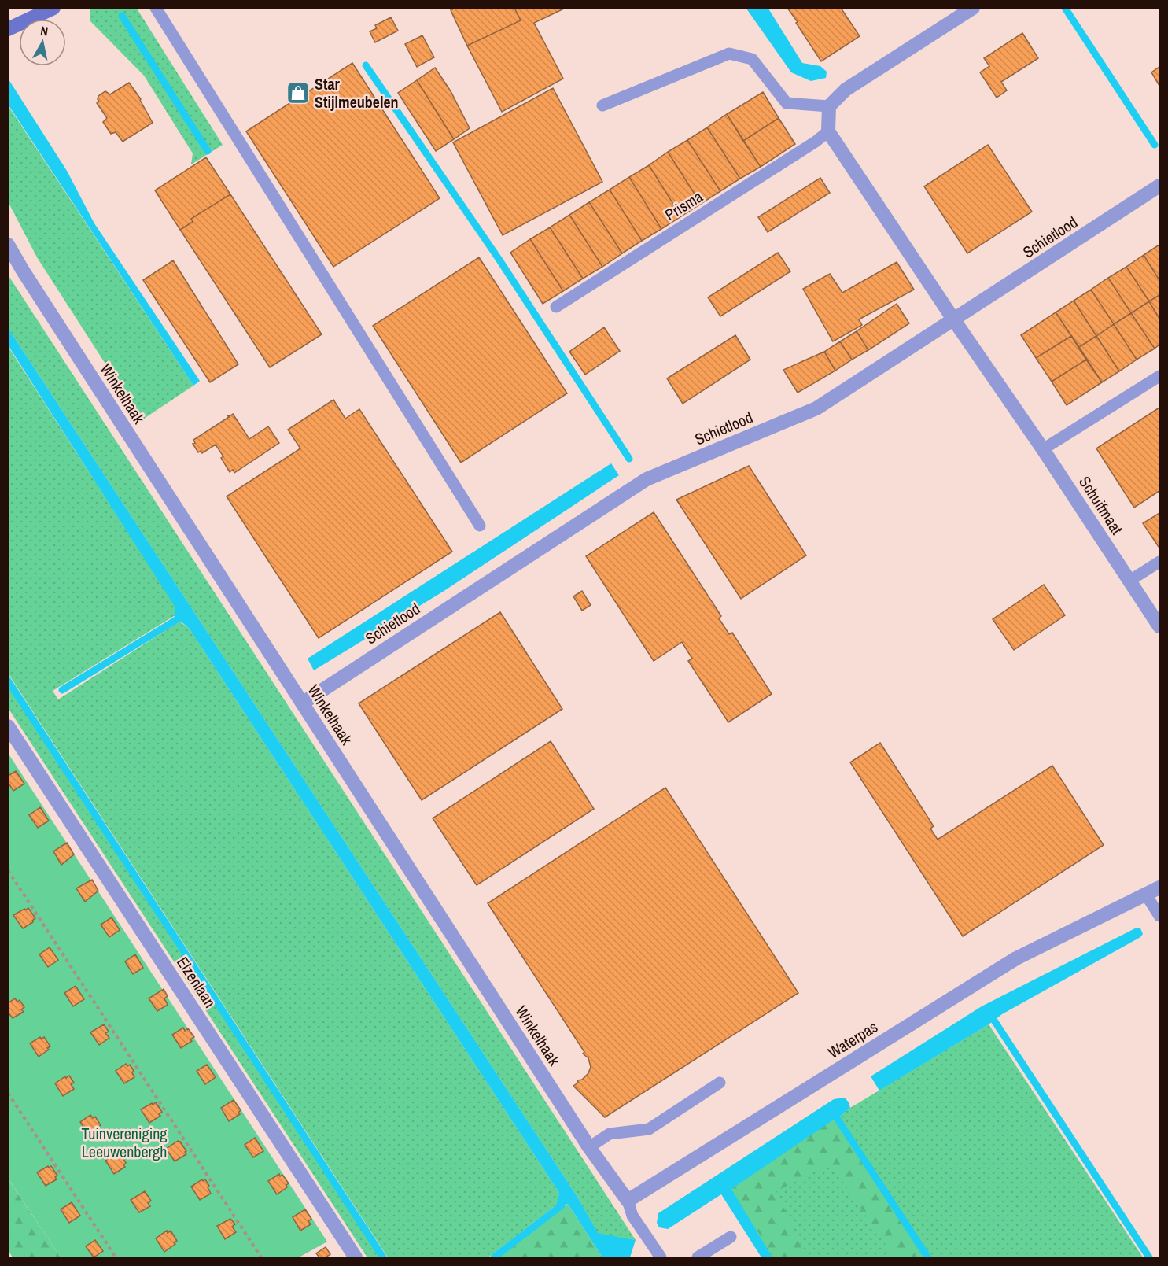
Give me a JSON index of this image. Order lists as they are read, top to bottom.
{
  "streets": {
    "street": [
      "Schietlood",
      "Winkelhaak",
      "Schuifmaat",
      "Elzenlaan",
      "Waterpas"
    ],
    "lane": ["Prisma"]
  },
  "crossings": [
    ["Schietlood", "Winkelhaak"],
    ["Schietlood", "Schuifmaat"],
    ["Winkelhaak", "Waterpas"]
  ],
  "parks": ["Tuinvereniging Leeuwenbergh"],
  "places": {
    "shop": ["Star Stijlmeubelen"]
  },
  "north": "top"
}
